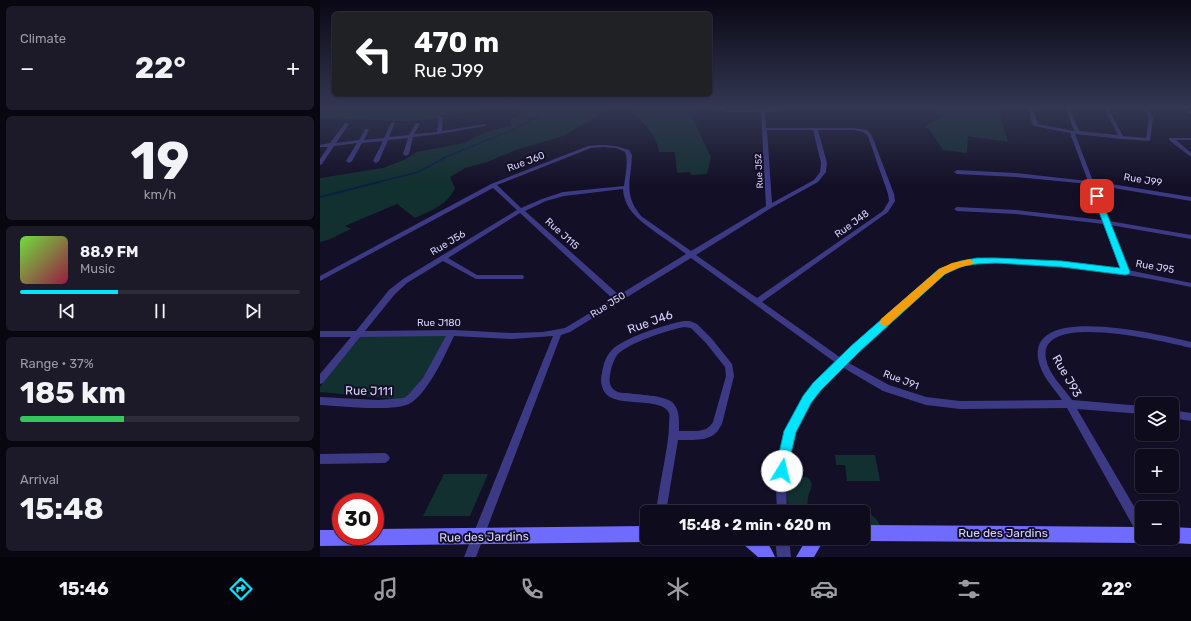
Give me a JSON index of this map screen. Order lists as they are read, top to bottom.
{
  "streets": {
    "main road": ["Rue des Jardins"],
    "street": [
      "Rue J60",
      "Rue J52",
      "Rue J99",
      "Rue J48",
      "Rue J115",
      "Rue J56",
      "Rue J95",
      "Rue J50",
      "Rue J46",
      "Rue J180",
      "Rue J93",
      "Rue J91",
      "Rue J111"
    ]
  },
  "crossings": [
    ["Rue J60", "Rue J115"],
    ["Rue J60", "Rue J56"],
    ["Rue J60", "Rue J50"],
    ["Rue J60", "Rue J91"],
    ["Rue J52", "Rue J50"],
    ["Rue J48", "Rue J91"],
    ["Rue J115", "Rue J56"],
    ["Rue J115", "Rue J50"],
    ["Rue J56", "Rue J180"],
    ["Rue J95", "Rue J91"],
    ["Rue J50", "Rue J180"],
    ["Rue J50", "Rue J91"],
    ["Rue J180", "Rue J111"],
    ["Rue J93", "Rue J91"]
  ],
  "page": {
    "tile": [
      "Climate",
      ["19", "km/h"],
      ["Range · 37%", "185 km"],
      ["Arrival", "15:48"]
    ],
    "turn": ["470 m", "Rue J99"],
    "heat": ["−", "22°", "+"],
    "song": ["88.9 FM", "Music"],
    "map_buttons": ["+", "−"],
    "limit": "30",
    "trip": "15:48 · 2 min · 620 m",
    "tabs": ["15:46", "22°"]
  }
}
